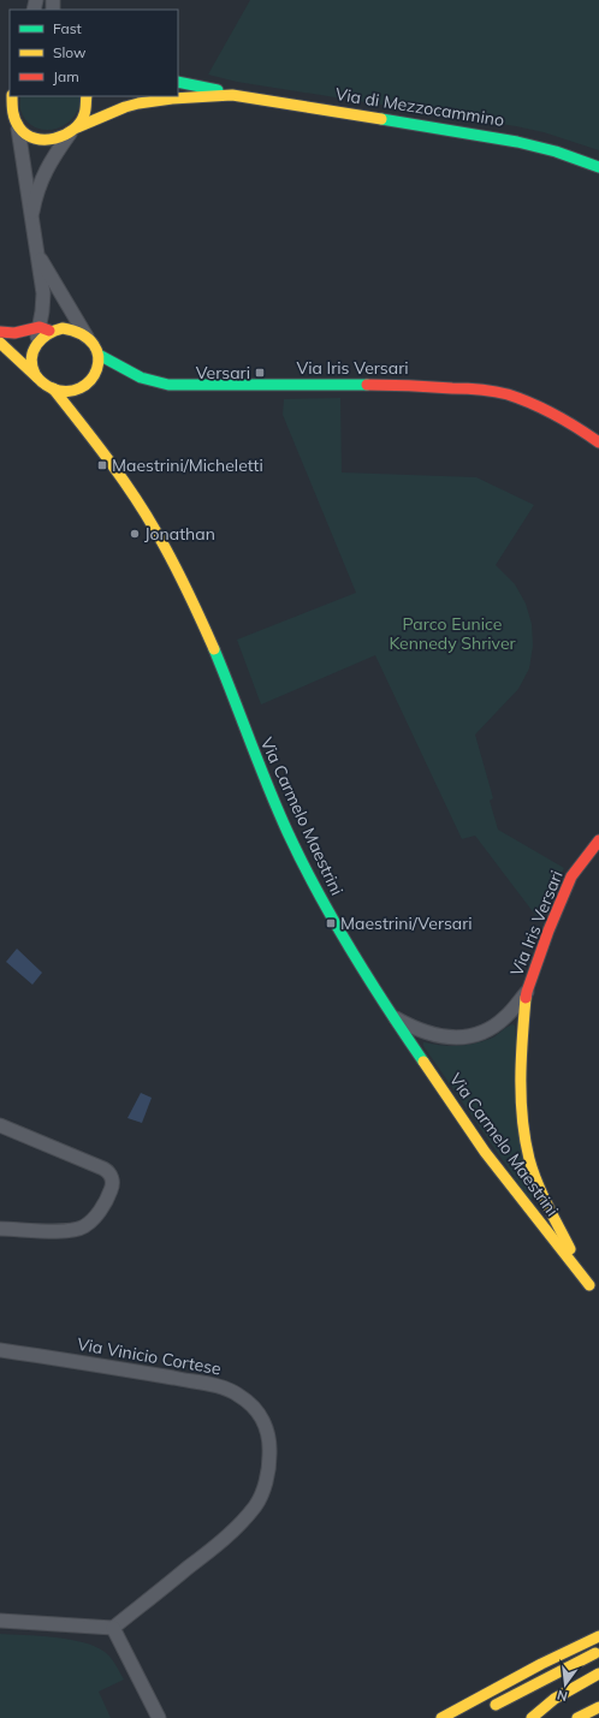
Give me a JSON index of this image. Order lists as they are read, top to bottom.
{
  "streets": {
    "main road": ["Via di Mezzocammino", "Via Iris Versari", "Via Carmelo Maestrini"],
    "street": ["Via Vinicio Cortese"]
  },
  "crossings": [
    ["Via Iris Versari", "Via Carmelo Maestrini"]
  ],
  "parks": ["Parco Eunice Kennedy Shriver"],
  "places": {
    "transit": ["Versari", "Maestrini/Micheletti", "Maestrini/Versari"],
    "other": ["Jonathan"]
  },
  "legend": ["Fast", "Slow", "Jam"],
  "north": "bottom"
}
